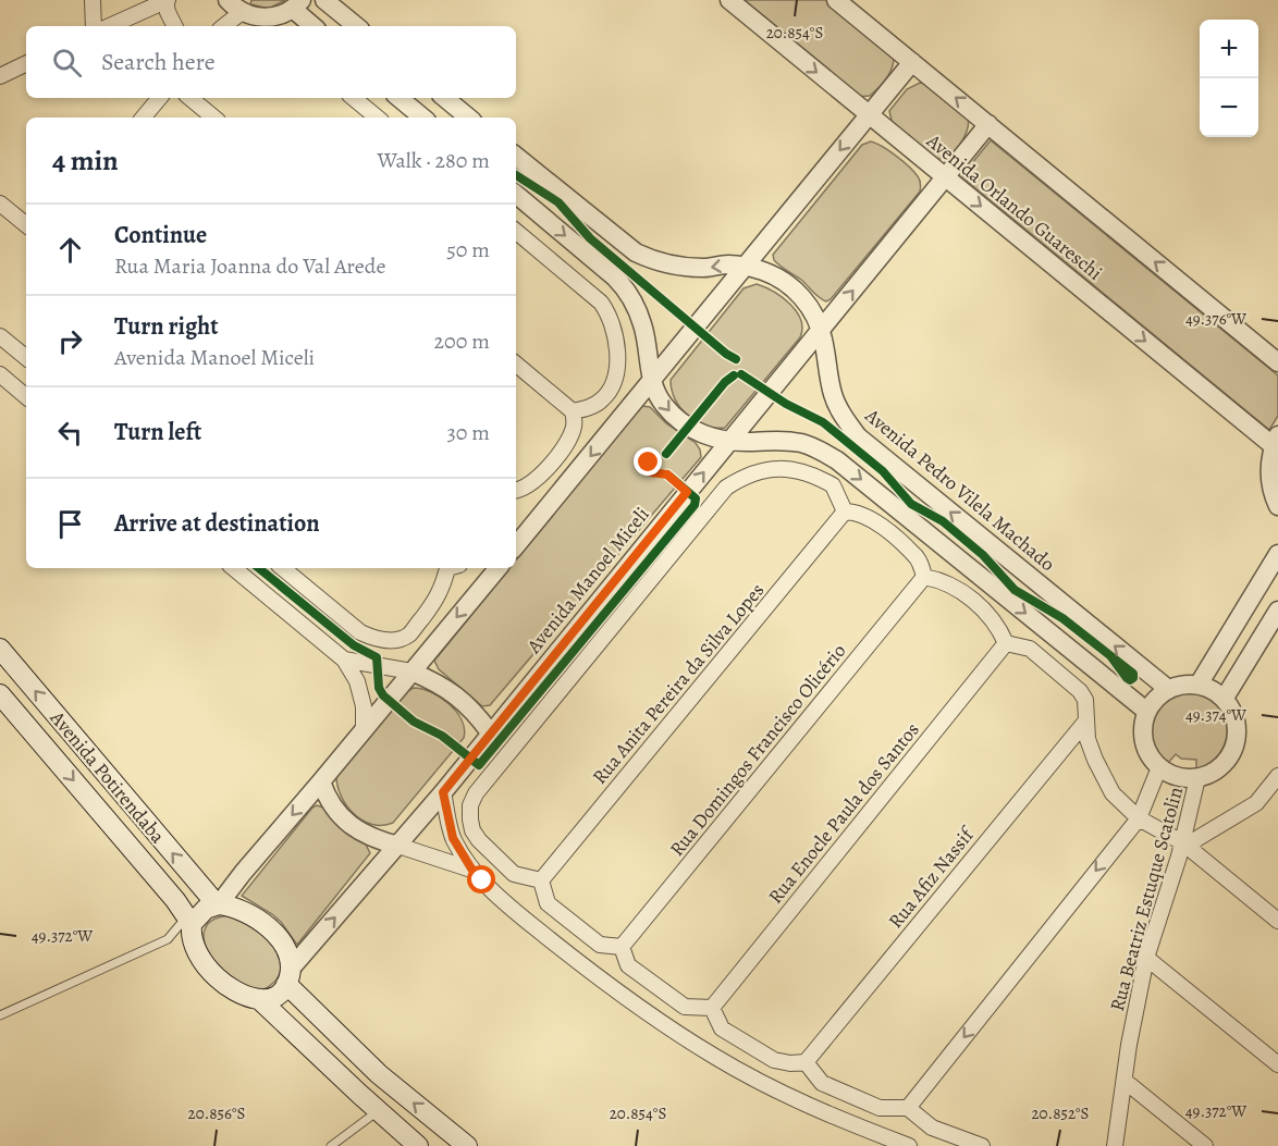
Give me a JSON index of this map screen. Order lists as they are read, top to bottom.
{
  "streets": {
    "main road": ["Avenida Potirendaba"],
    "street": [
      "Avenida Orlando Guareschi",
      "Avenida Pedro Vilela Machado",
      "Avenida Manoel Miceli",
      "Rua Anita Pereira da Silva Lopes",
      "Rua Domingos Francisco Olicério",
      "Rua Enocle Paula dos Santos",
      "Rua Afiz Nassif",
      "Rua Beatriz Estuque Scatolin"
    ]
  },
  "crossings": [
    ["Avenida Orlando Guareschi", "Avenida Manoel Miceli"],
    ["Avenida Pedro Vilela Machado", "Avenida Manoel Miceli"],
    ["Avenida Pedro Vilela Machado", "Rua Beatriz Estuque Scatolin"],
    ["Avenida Manoel Miceli", "Avenida Potirendaba"]
  ],
  "page": {
    "map_buttons": ["+", "−"],
    "search": "Search here",
    "heading": ["4 min", "Walk · 280 m"],
    "list": [
      ["Continue", "Rua Maria Joanna do Val Arede", "50 m"],
      ["Turn right", "Avenida Manoel Miceli", "200 m"],
      ["Turn left", "30 m"],
      "Arrive at destination"
    ]
  },
  "coordinates": [
    "20.854°S",
    "49.376°W",
    "49.374°W",
    "49.372°W",
    "20.856°S",
    "20.852°S"
  ]
}
